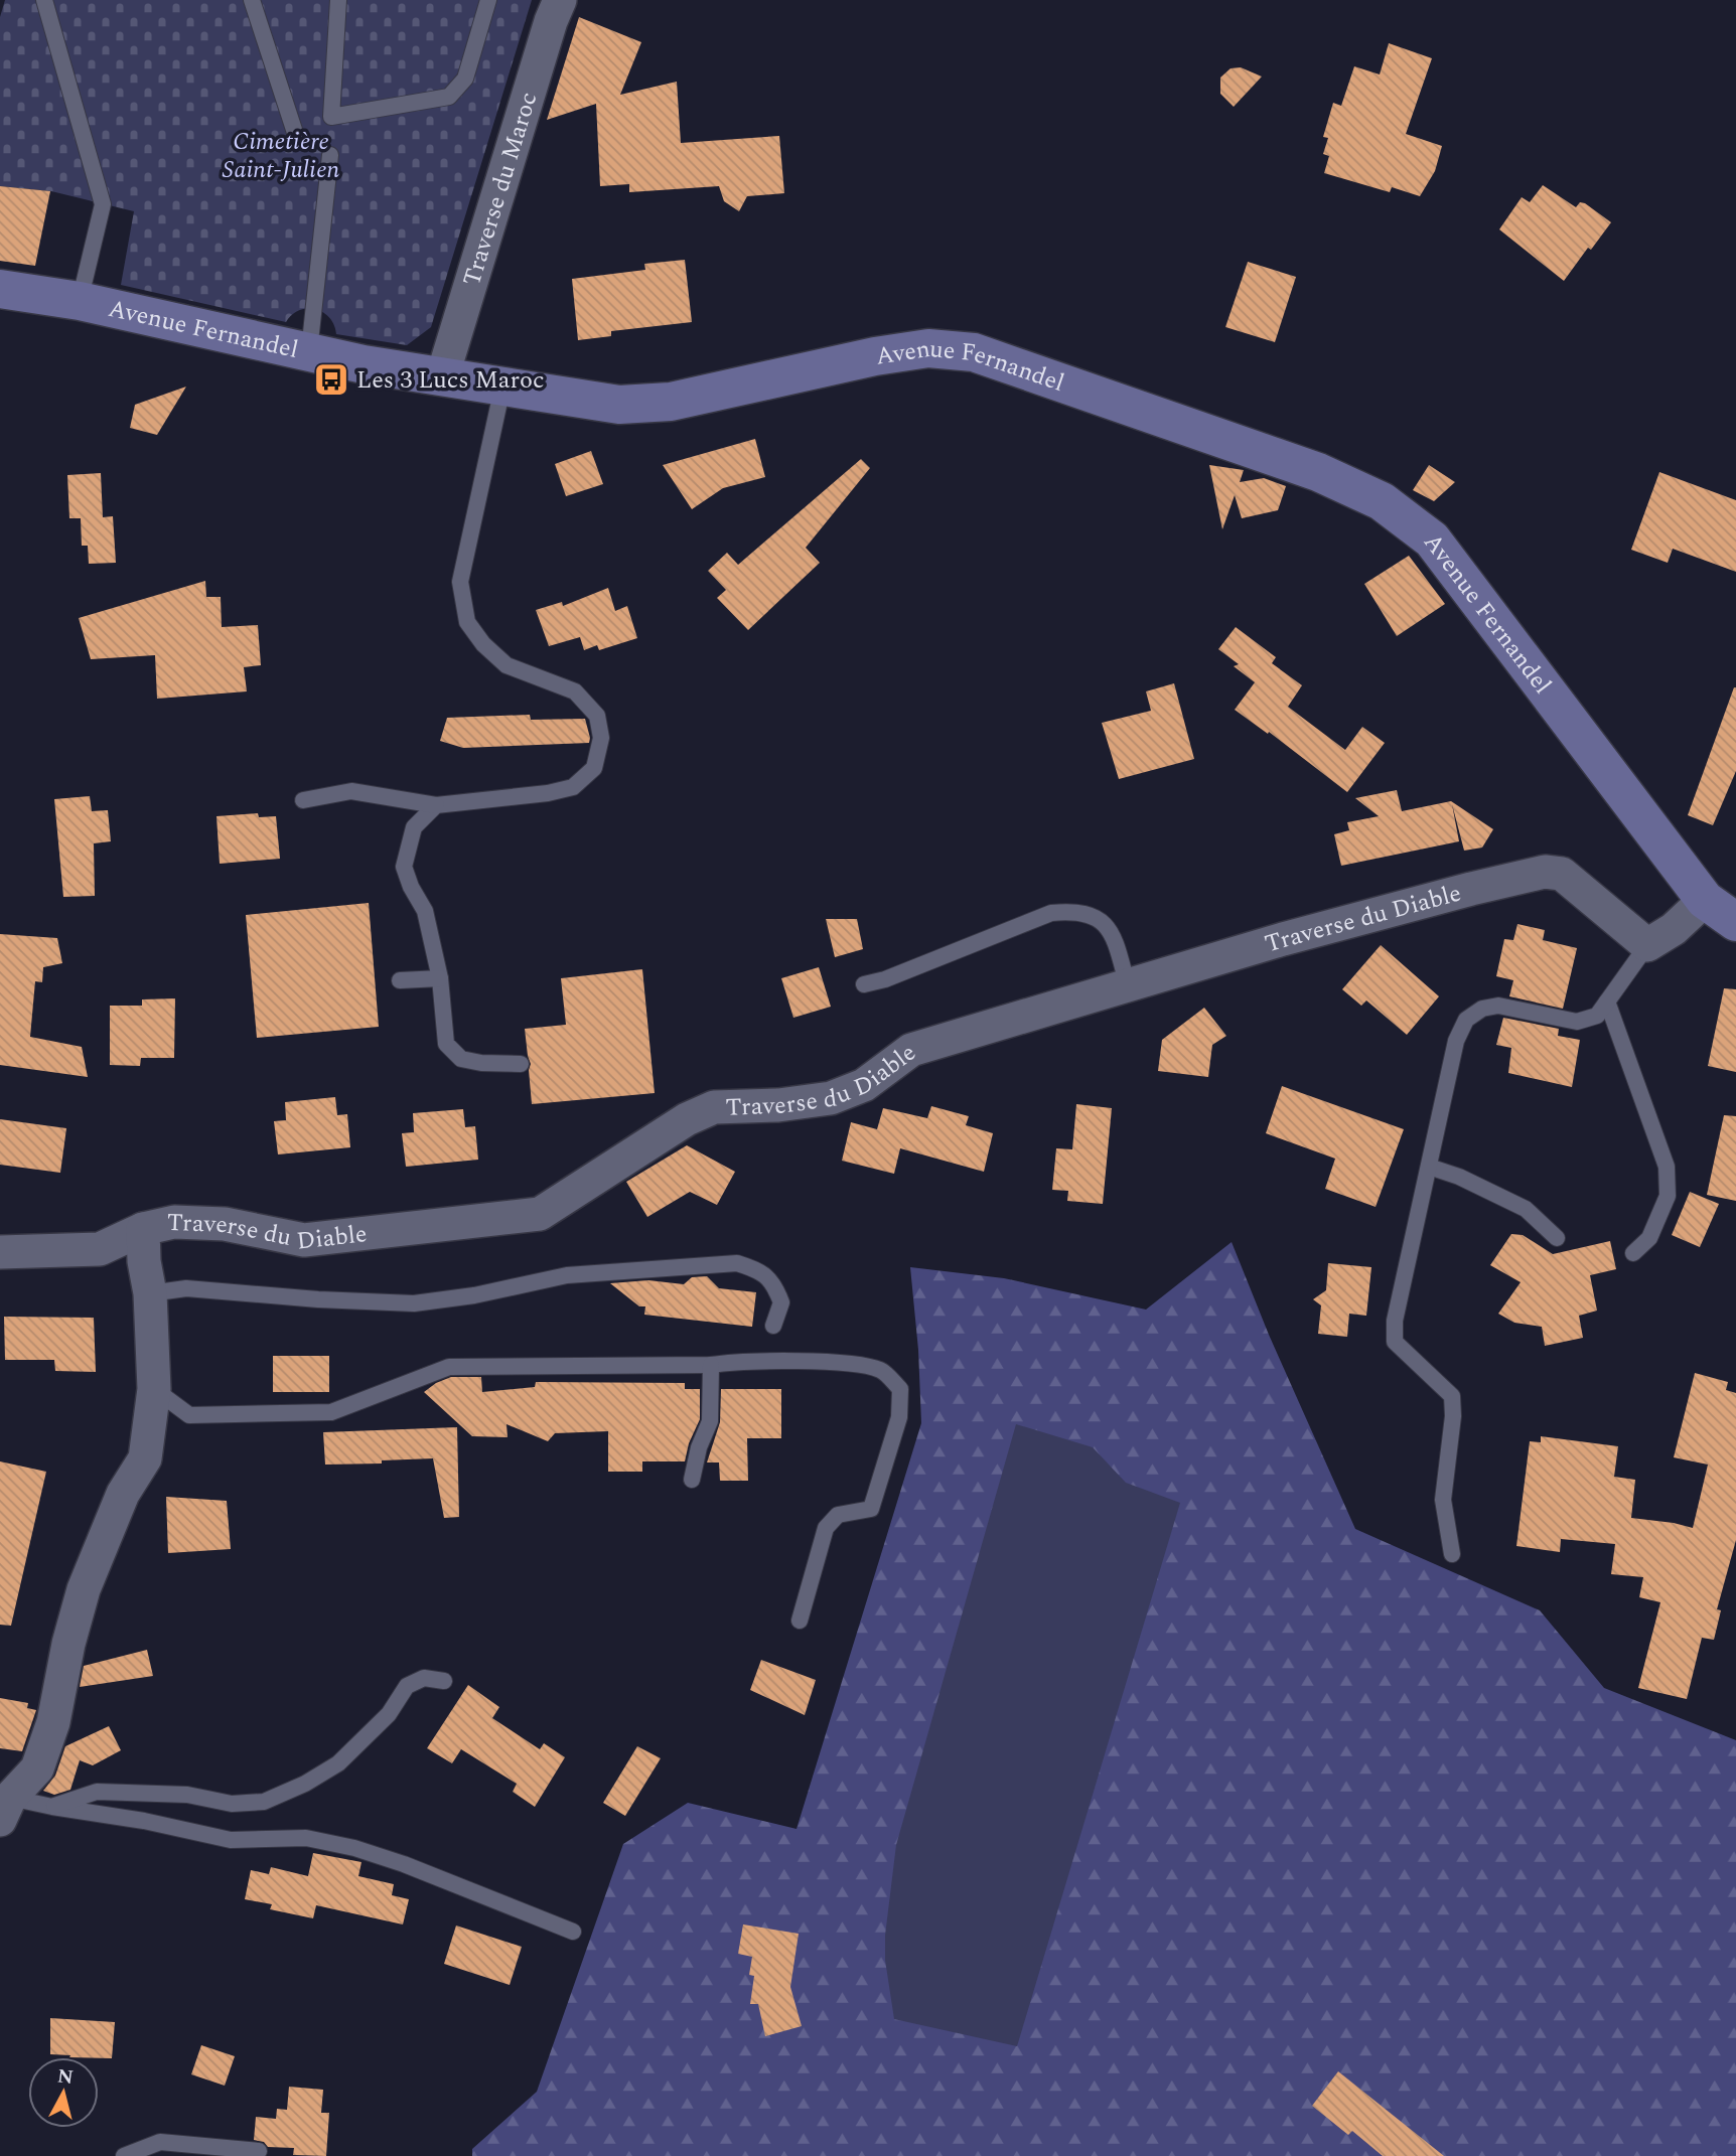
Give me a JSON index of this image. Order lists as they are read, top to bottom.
{
  "streets": {
    "main road": ["Avenue Fernandel"],
    "street": ["Traverse du Maroc", "Traverse du Diable"]
  },
  "crossings": [
    ["Traverse du Maroc", "Avenue Fernandel"]
  ],
  "parks": ["Cimetière Saint-Julien"],
  "places": {
    "bus stop": ["Les 3 Lucs Maroc"]
  },
  "north": "top"
}
